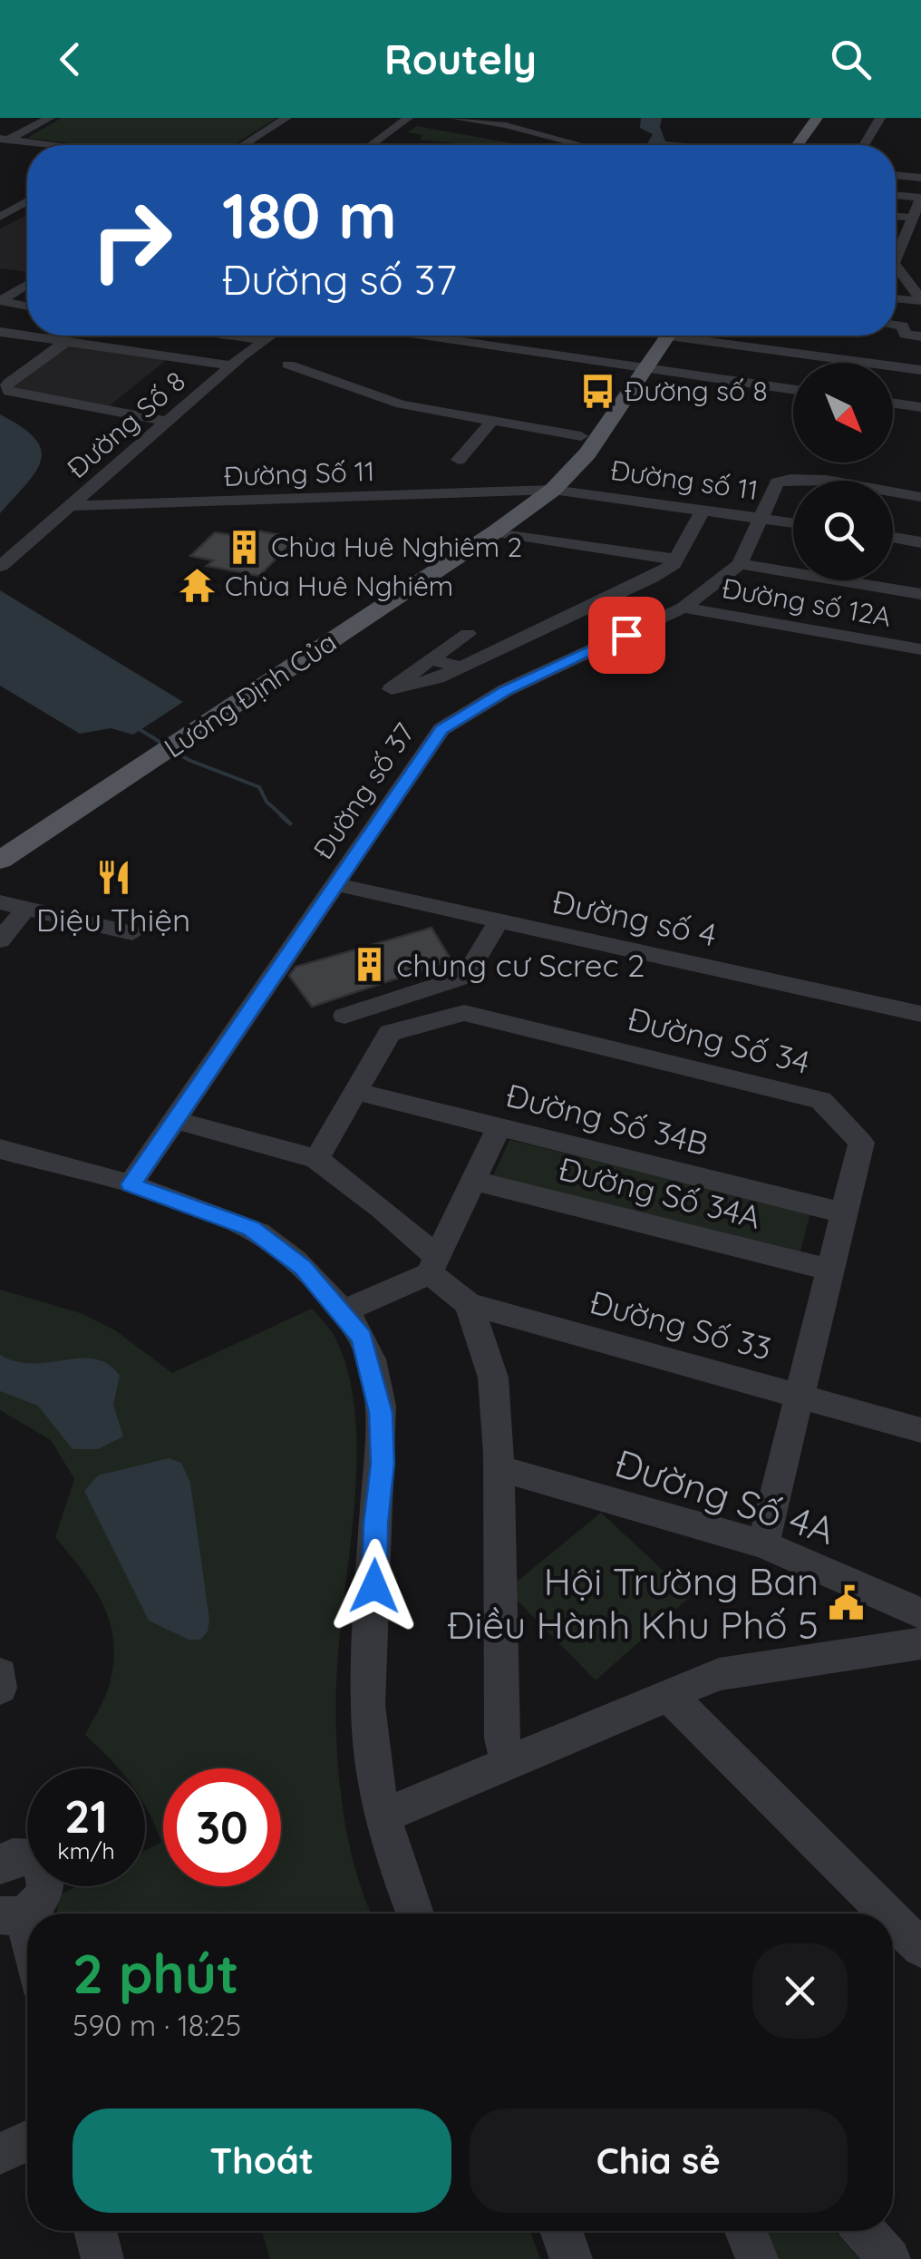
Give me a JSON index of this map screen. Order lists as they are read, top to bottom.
{
  "streets": {
    "main road": ["Lương Định Của"],
    "street": [
      "Đường Số 8",
      "Đường Số 11",
      "Đường số 11",
      "Đường số 12A",
      "Đường số 37",
      "Đường số 4",
      "Đường Số 34",
      "Đường Số 34B",
      "Đường Số 34A",
      "Đường Số 33",
      "Đường Số 4A"
    ]
  },
  "crossings": [
    ["Đường Số 8", "Đường Số 11"],
    ["Đường Số 11", "Đường số 11"],
    ["Đường Số 11", "Lương Định Của"],
    ["Đường số 11", "Lương Định Của"],
    ["Đường số 11", "Đường số 37"],
    ["Đường số 12A", "Đường số 37"],
    ["Đường số 37", "Đường số 4"],
    ["Đường Số 34", "Đường Số 34B"],
    ["Đường Số 34", "Đường Số 34A"],
    ["Đường Số 34", "Đường Số 33"],
    ["Đường Số 34", "Đường Số 4A"]
  ],
  "places": {
    "bus stop": ["Đường số 8"],
    "building": ["Chùa Huê Nghiêm 2", "chung cư Screc 2"],
    "temple": ["Chùa Huê Nghiêm"],
    "restaurant": ["Diệu Thiện"],
    "public building": ["Hội Trường Ban Điều Hành Khu Phố 5"]
  },
  "north": "bottom right",
  "page": {
    "header": "Routely",
    "turn": ["180 m", "Đường số 37"],
    "speed": "21 km/h",
    "limit": "30",
    "heading": ["2 phút", "590 m · 18:25"],
    "buttons": ["Thoát", "Chia sẻ"]
  }
}
